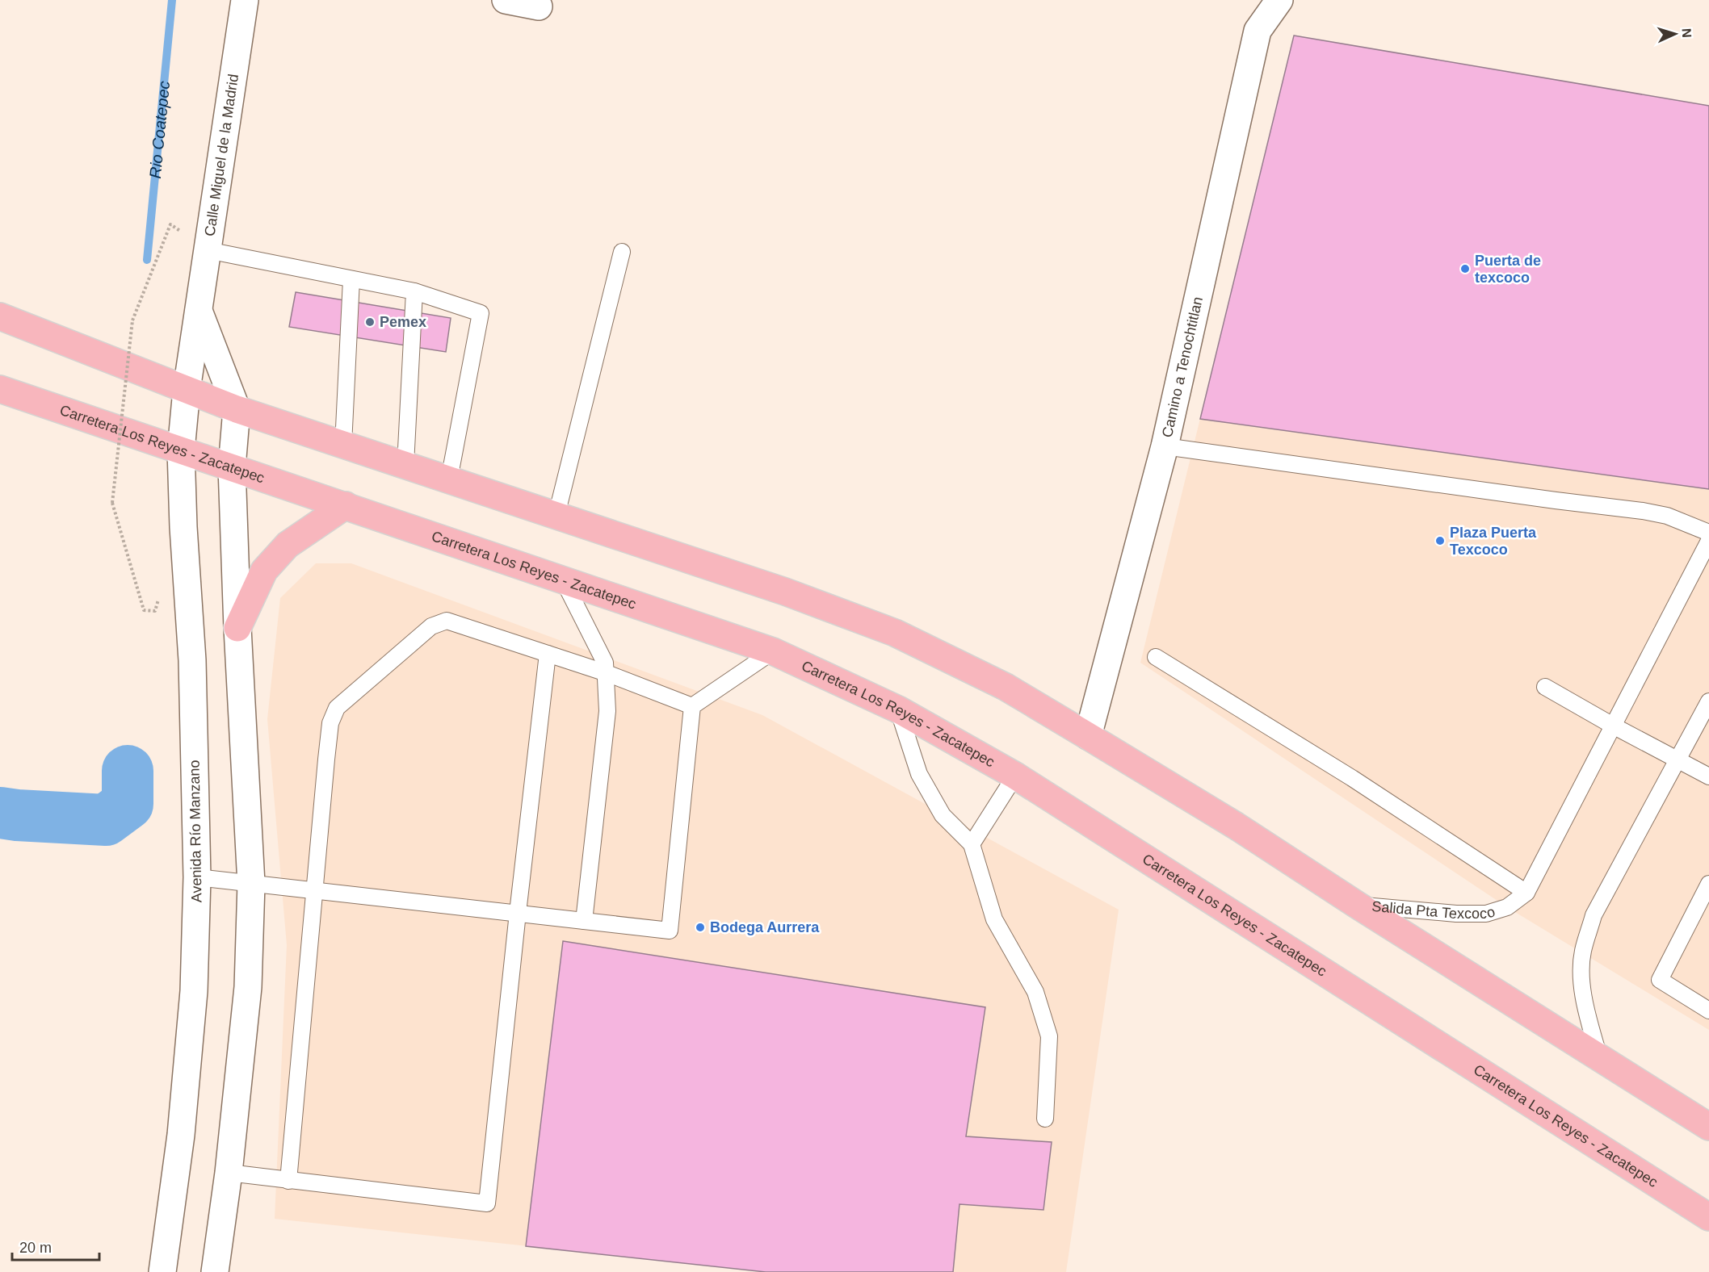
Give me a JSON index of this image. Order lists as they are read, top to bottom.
{
  "streets": {
    "main road": [
      "Calle Miguel de la Madrid",
      "Camino a Tenochtitlan",
      "Carretera Los Reyes - Zacatepec",
      "Avenida Río Manzano"
    ],
    "lane": ["Salida Pta Texcoco"]
  },
  "crossings": [
    ["Calle Miguel de la Madrid", "Avenida Río Manzano"],
    ["Carretera Los Reyes - Zacatepec", "Avenida Río Manzano"]
  ],
  "water": ["Rio Coatepec"],
  "places": [
    "Puerta de texcoco",
    "Pemex",
    "Plaza Puerta Texcoco",
    "Bodega Aurrera"
  ],
  "scale_bar": "20 m",
  "north": "right"
}
